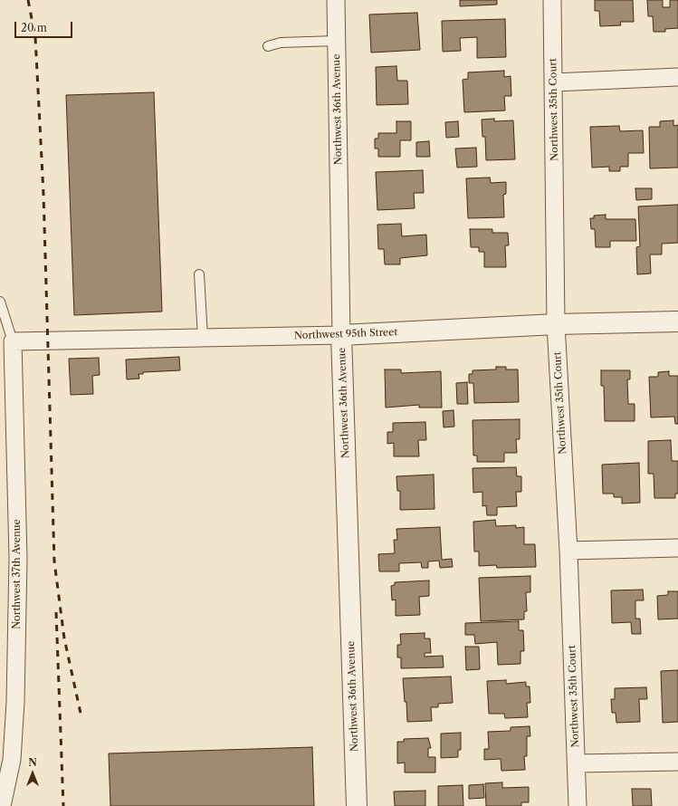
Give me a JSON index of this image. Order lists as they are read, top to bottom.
{
  "streets": {
    "street": [
      "Northwest 36th Avenue",
      "Northwest 35th Court",
      "Northwest 95th Street",
      "Northwest 37th Avenue"
    ]
  },
  "crossings": [
    ["Northwest 36th Avenue", "Northwest 95th Street"],
    ["Northwest 35th Court", "Northwest 95th Street"],
    ["Northwest 95th Street", "Northwest 37th Avenue"]
  ],
  "scale_bar": "20 m",
  "north": "top"
}
